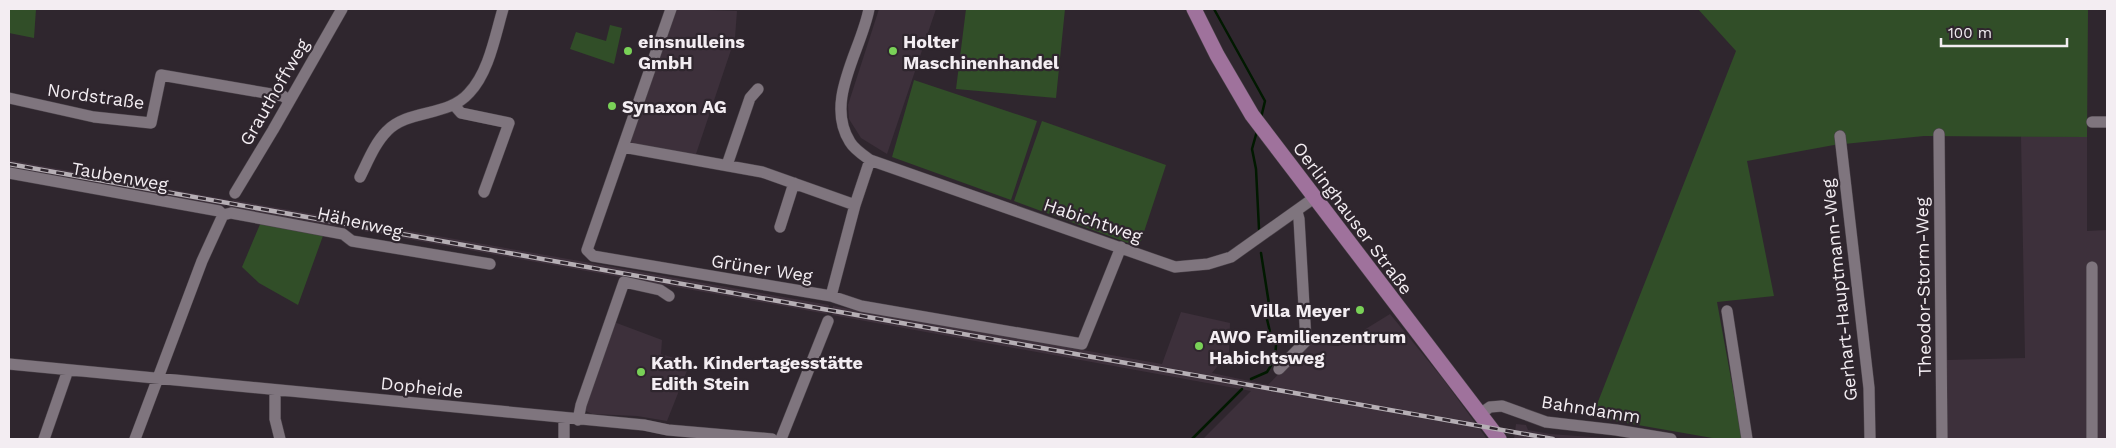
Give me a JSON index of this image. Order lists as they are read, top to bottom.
{
  "streets": {
    "main road": ["Oerlinghauser Straße"],
    "street": [
      "Grauthoffweg",
      "Nordstraße",
      "Taubenweg",
      "Habichtweg",
      "Häherweg",
      "Grüner Weg",
      "Theodor-Storm-Weg",
      "Gerhart-Hauptmann-Weg",
      "Dopheide",
      "Bahndamm"
    ]
  },
  "crossings": [
    ["Grauthoffweg", "Nordstraße"],
    ["Taubenweg", "Häherweg"],
    ["Oerlinghauser Straße", "Habichtweg"],
    ["Oerlinghauser Straße", "Bahndamm"],
    ["Habichtweg", "Grüner Weg"]
  ],
  "places": [
    "einsnulleins GmbH",
    "Holter Maschinenhandel",
    "Synaxon AG",
    "Villa Meyer",
    "AWO Familienzentrum Habichtsweg",
    "Kath. Kindertagesstätte Edith Stein"
  ],
  "scale_bar": "100 m"
}
